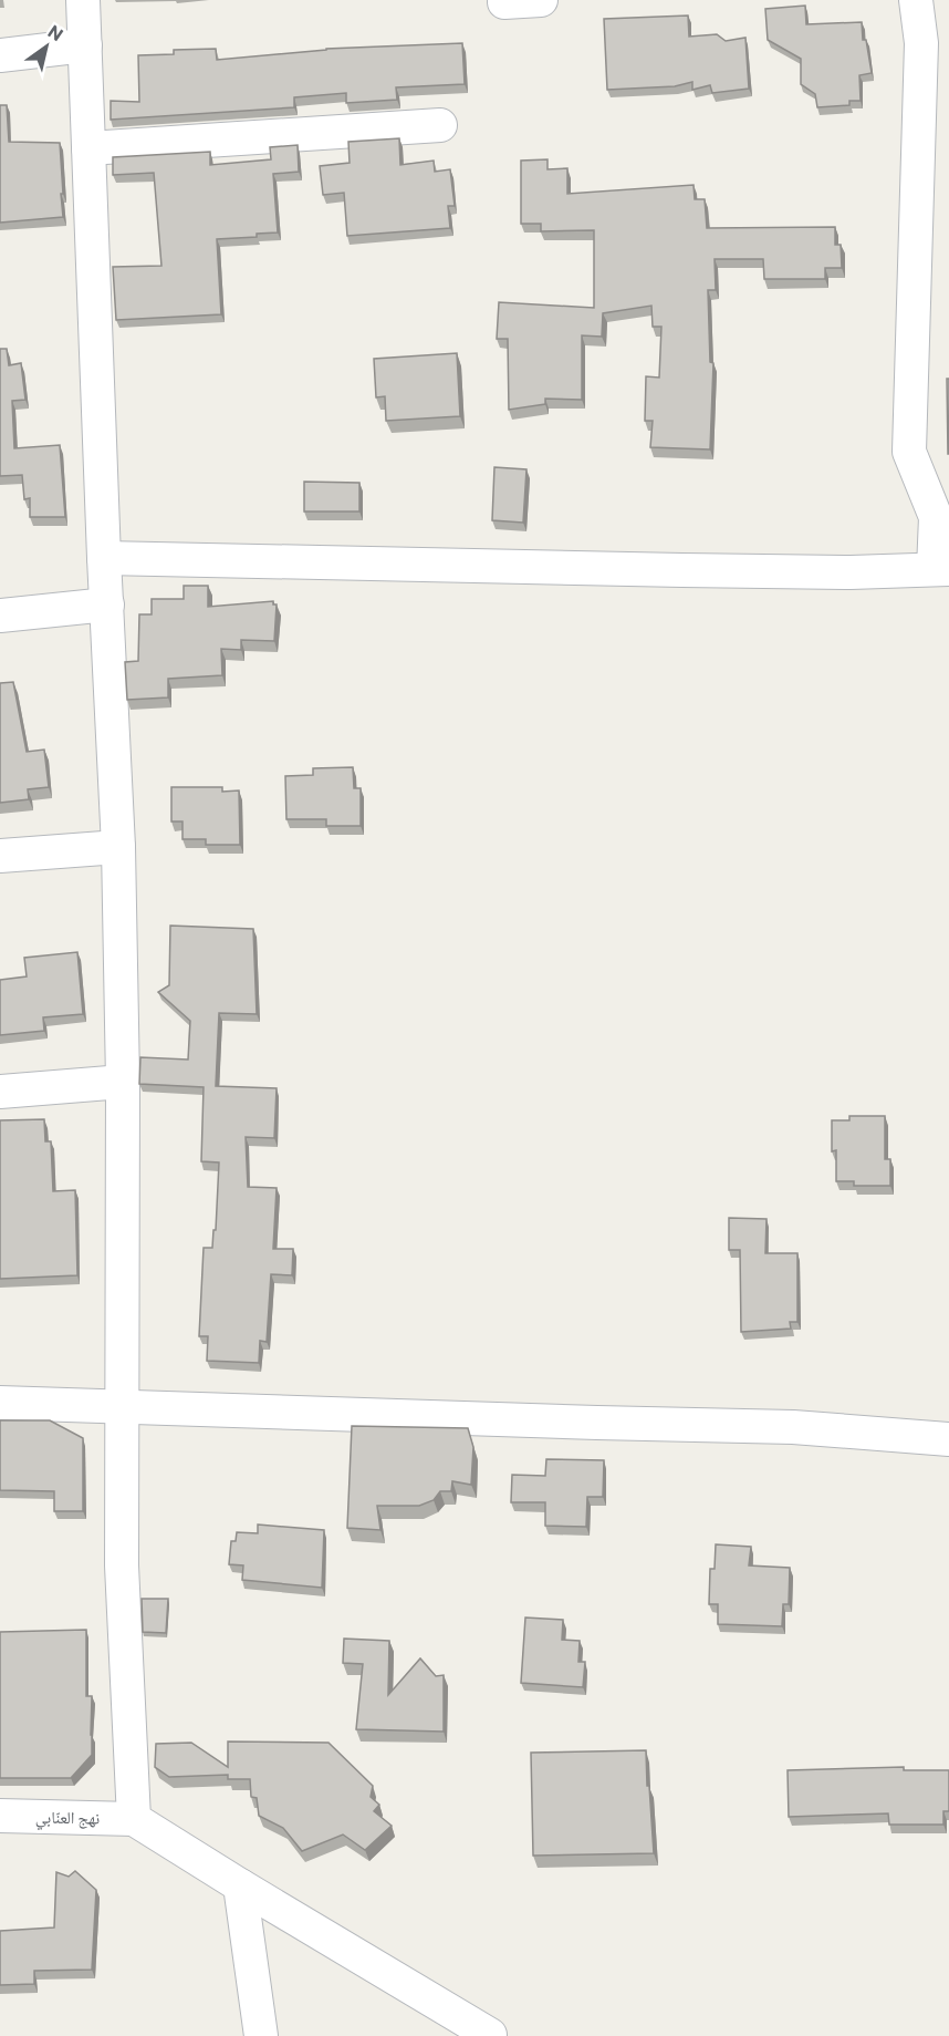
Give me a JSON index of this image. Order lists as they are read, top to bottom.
{
  "streets": {
    "street": ["نهج العنّابي"]
  },
  "north": "top right"
}
